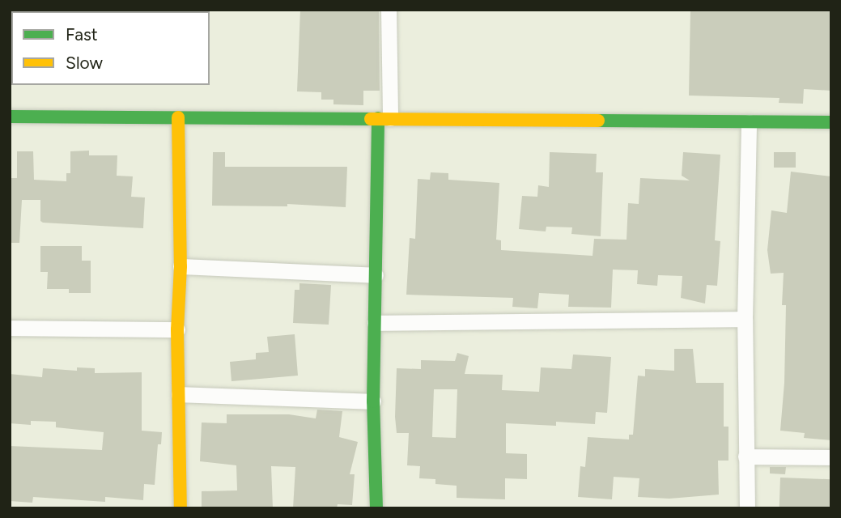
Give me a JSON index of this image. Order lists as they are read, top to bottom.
{
  "legend": ["Fast", "Slow"]
}
